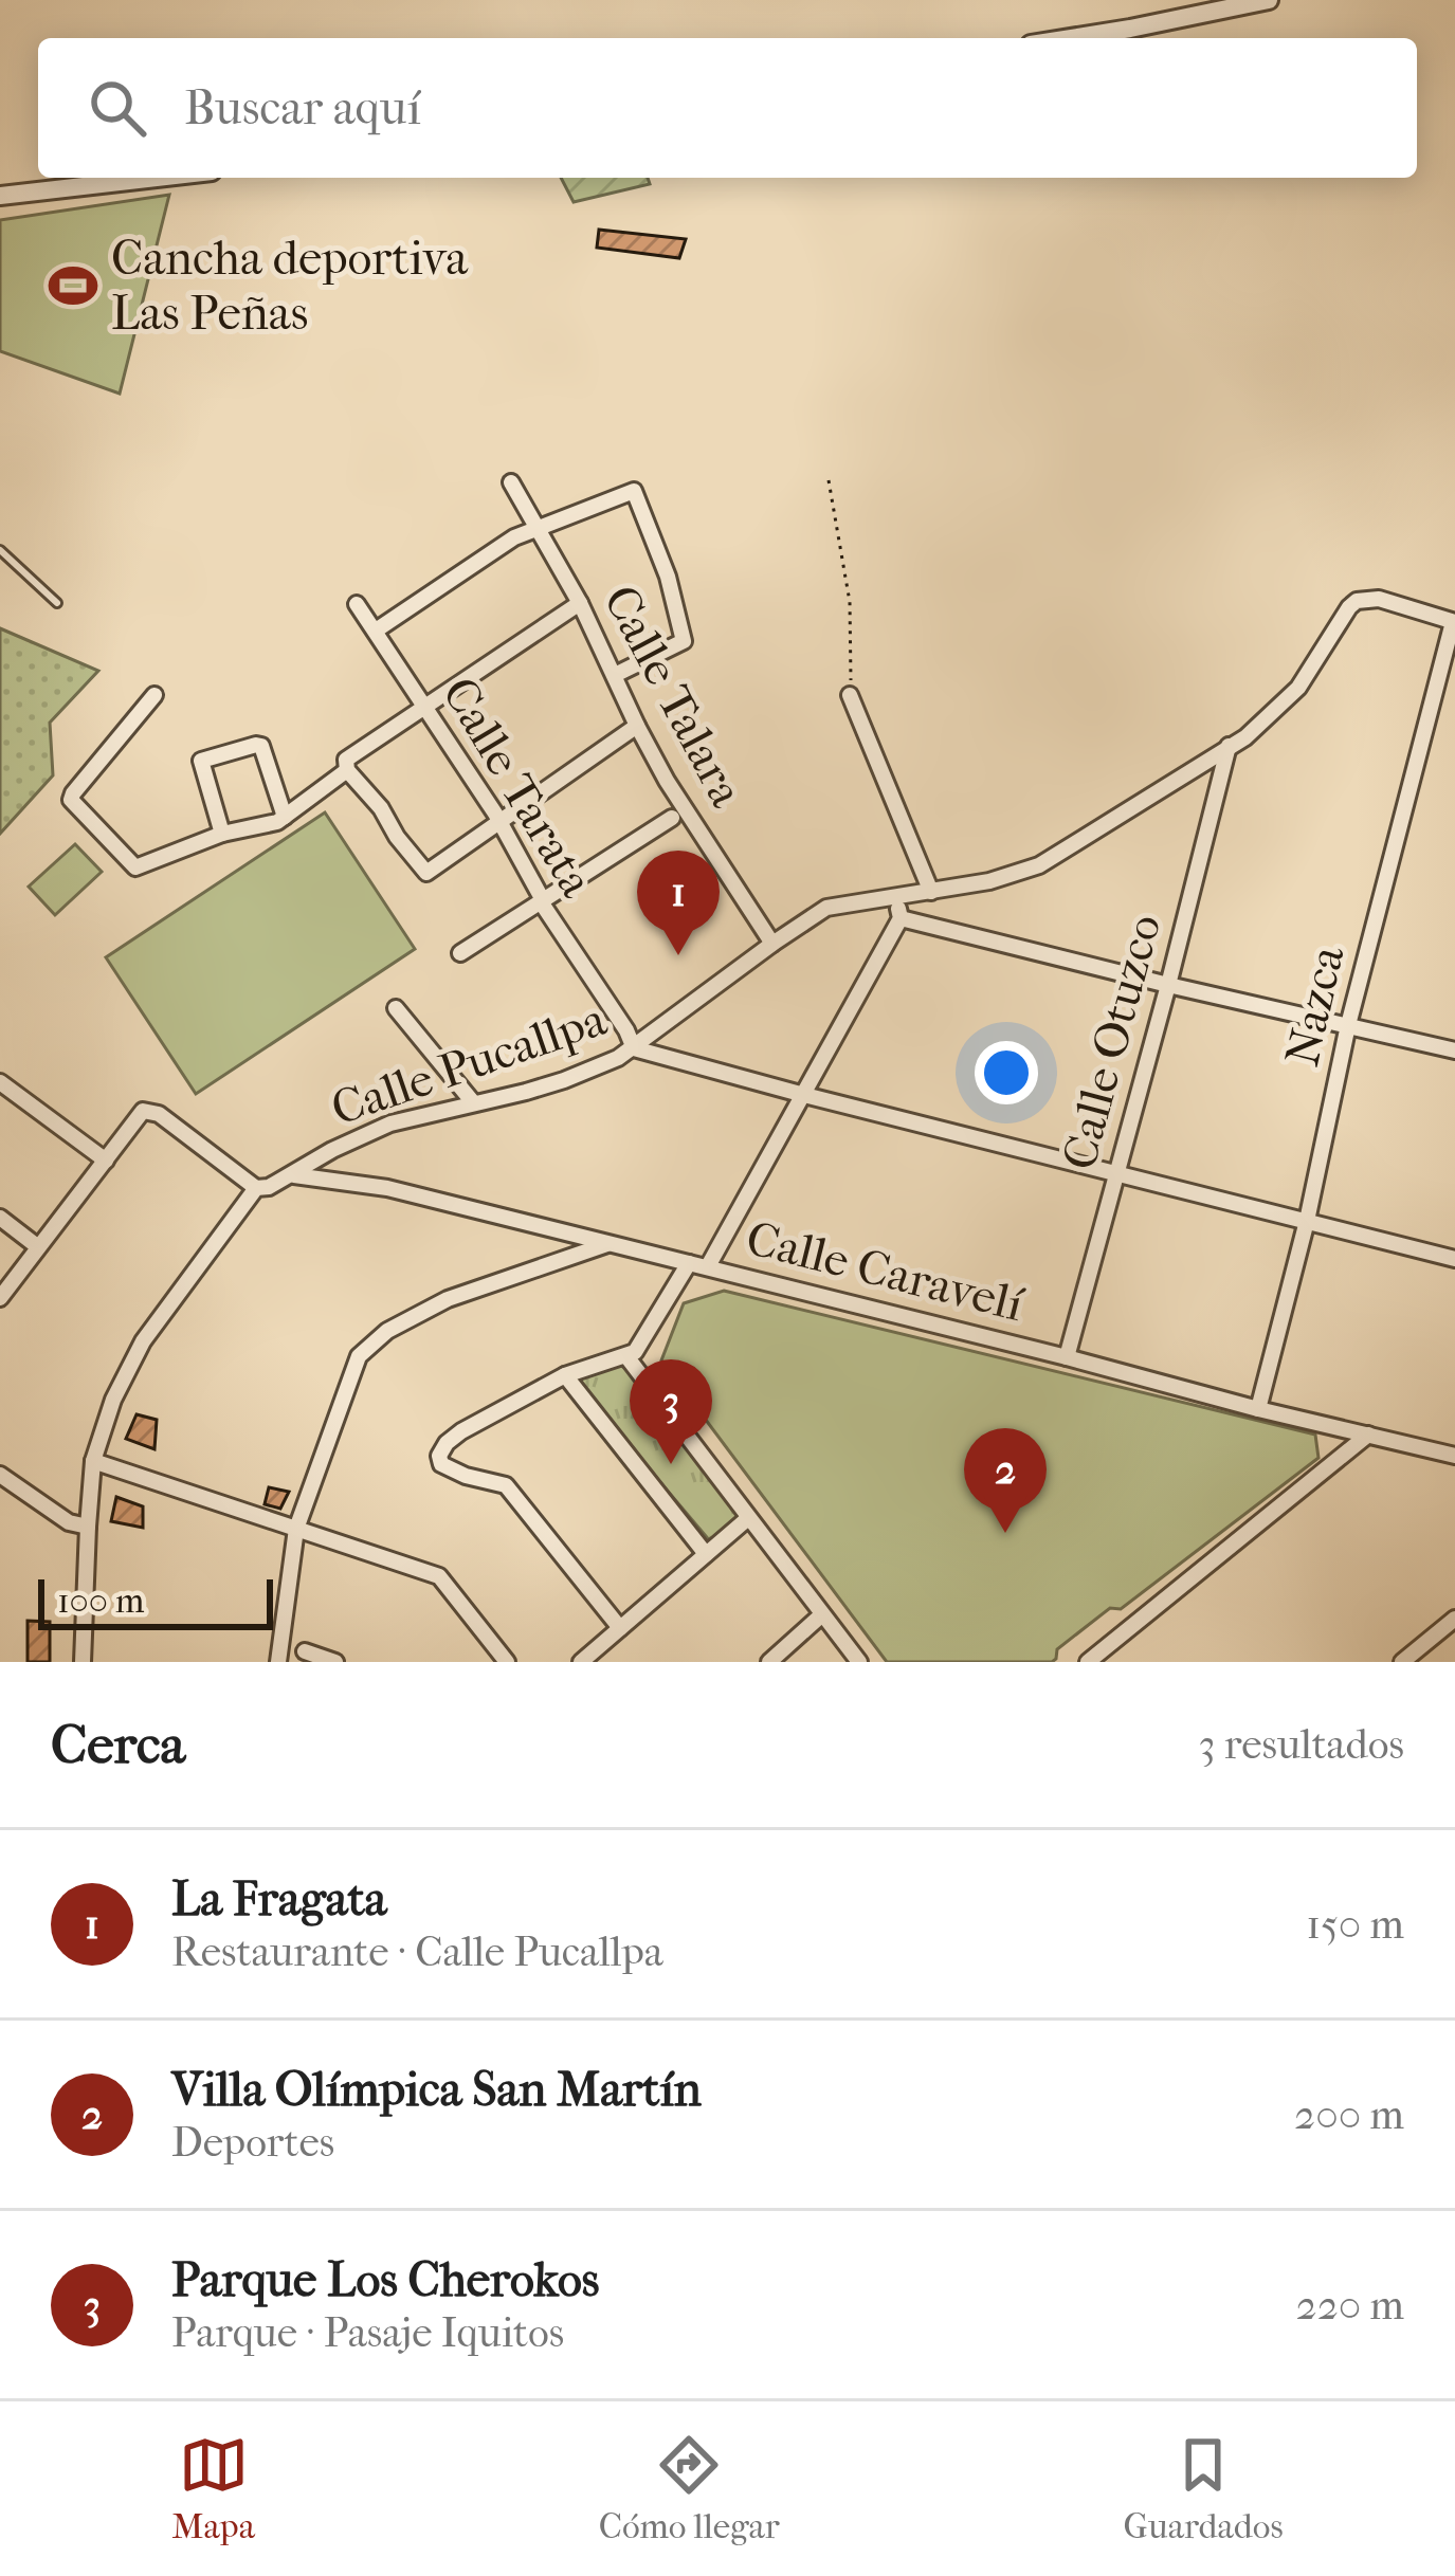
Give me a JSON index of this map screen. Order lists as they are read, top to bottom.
{
  "streets": {
    "street": [
      "Calle Talara",
      "Calle Tarata",
      "Nazca",
      "Calle Otuzco",
      "Calle Pucallpa",
      "Calle Caravelí"
    ]
  },
  "crossings": [
    ["Calle Talara", "Calle Pucallpa"],
    ["Calle Tarata", "Calle Pucallpa"],
    ["Nazca", "Calle Pucallpa"],
    ["Nazca", "Calle Caravelí"],
    ["Calle Otuzco", "Calle Pucallpa"],
    ["Calle Otuzco", "Calle Caravelí"],
    ["Calle Pucallpa", "Calle Caravelí"]
  ],
  "places": {
    "sports": ["Cancha deportiva Las Peñas"]
  },
  "scale_bar": "100 m",
  "page": {
    "search": "Buscar aquí",
    "pins": ["1", "3", "2"],
    "scale": "100 m",
    "heading": ["Cerca", "3 resultados"],
    "list": [
      {
        "mark": "1",
        "name": "La Fragata",
        "note": "Restaurante · Calle Pucallpa",
        "value": "150 m"
      },
      {
        "mark": "2",
        "name": "Villa Olímpica San Martín",
        "note": "Deportes",
        "value": "200 m"
      },
      {
        "mark": "3",
        "name": "Parque Los Cherokos",
        "note": "Parque · Pasaje Iquitos",
        "value": "220 m"
      }
    ],
    "nav": ["Mapa", "Cómo llegar", "Guardados"]
  }
}
